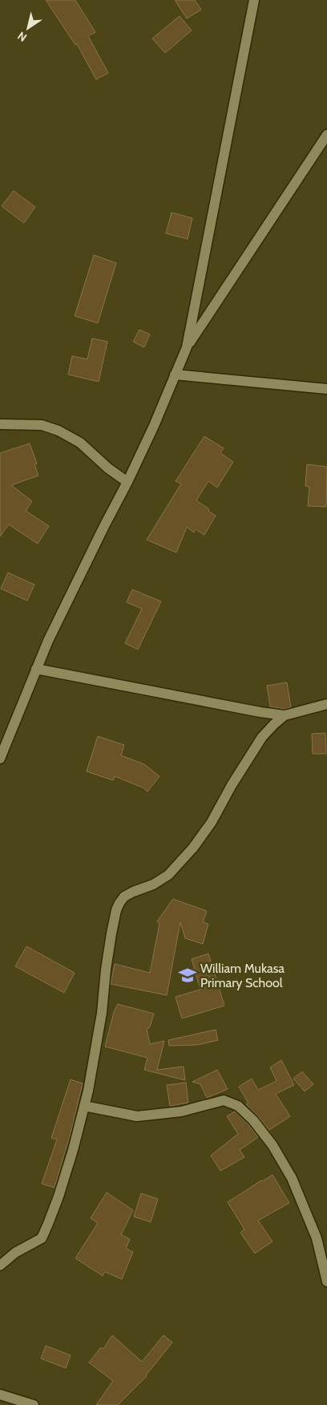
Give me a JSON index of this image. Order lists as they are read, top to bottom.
{
  "places": {
    "school or university": ["William Mukasa Primary School"]
  },
  "north": "bottom left"
}
